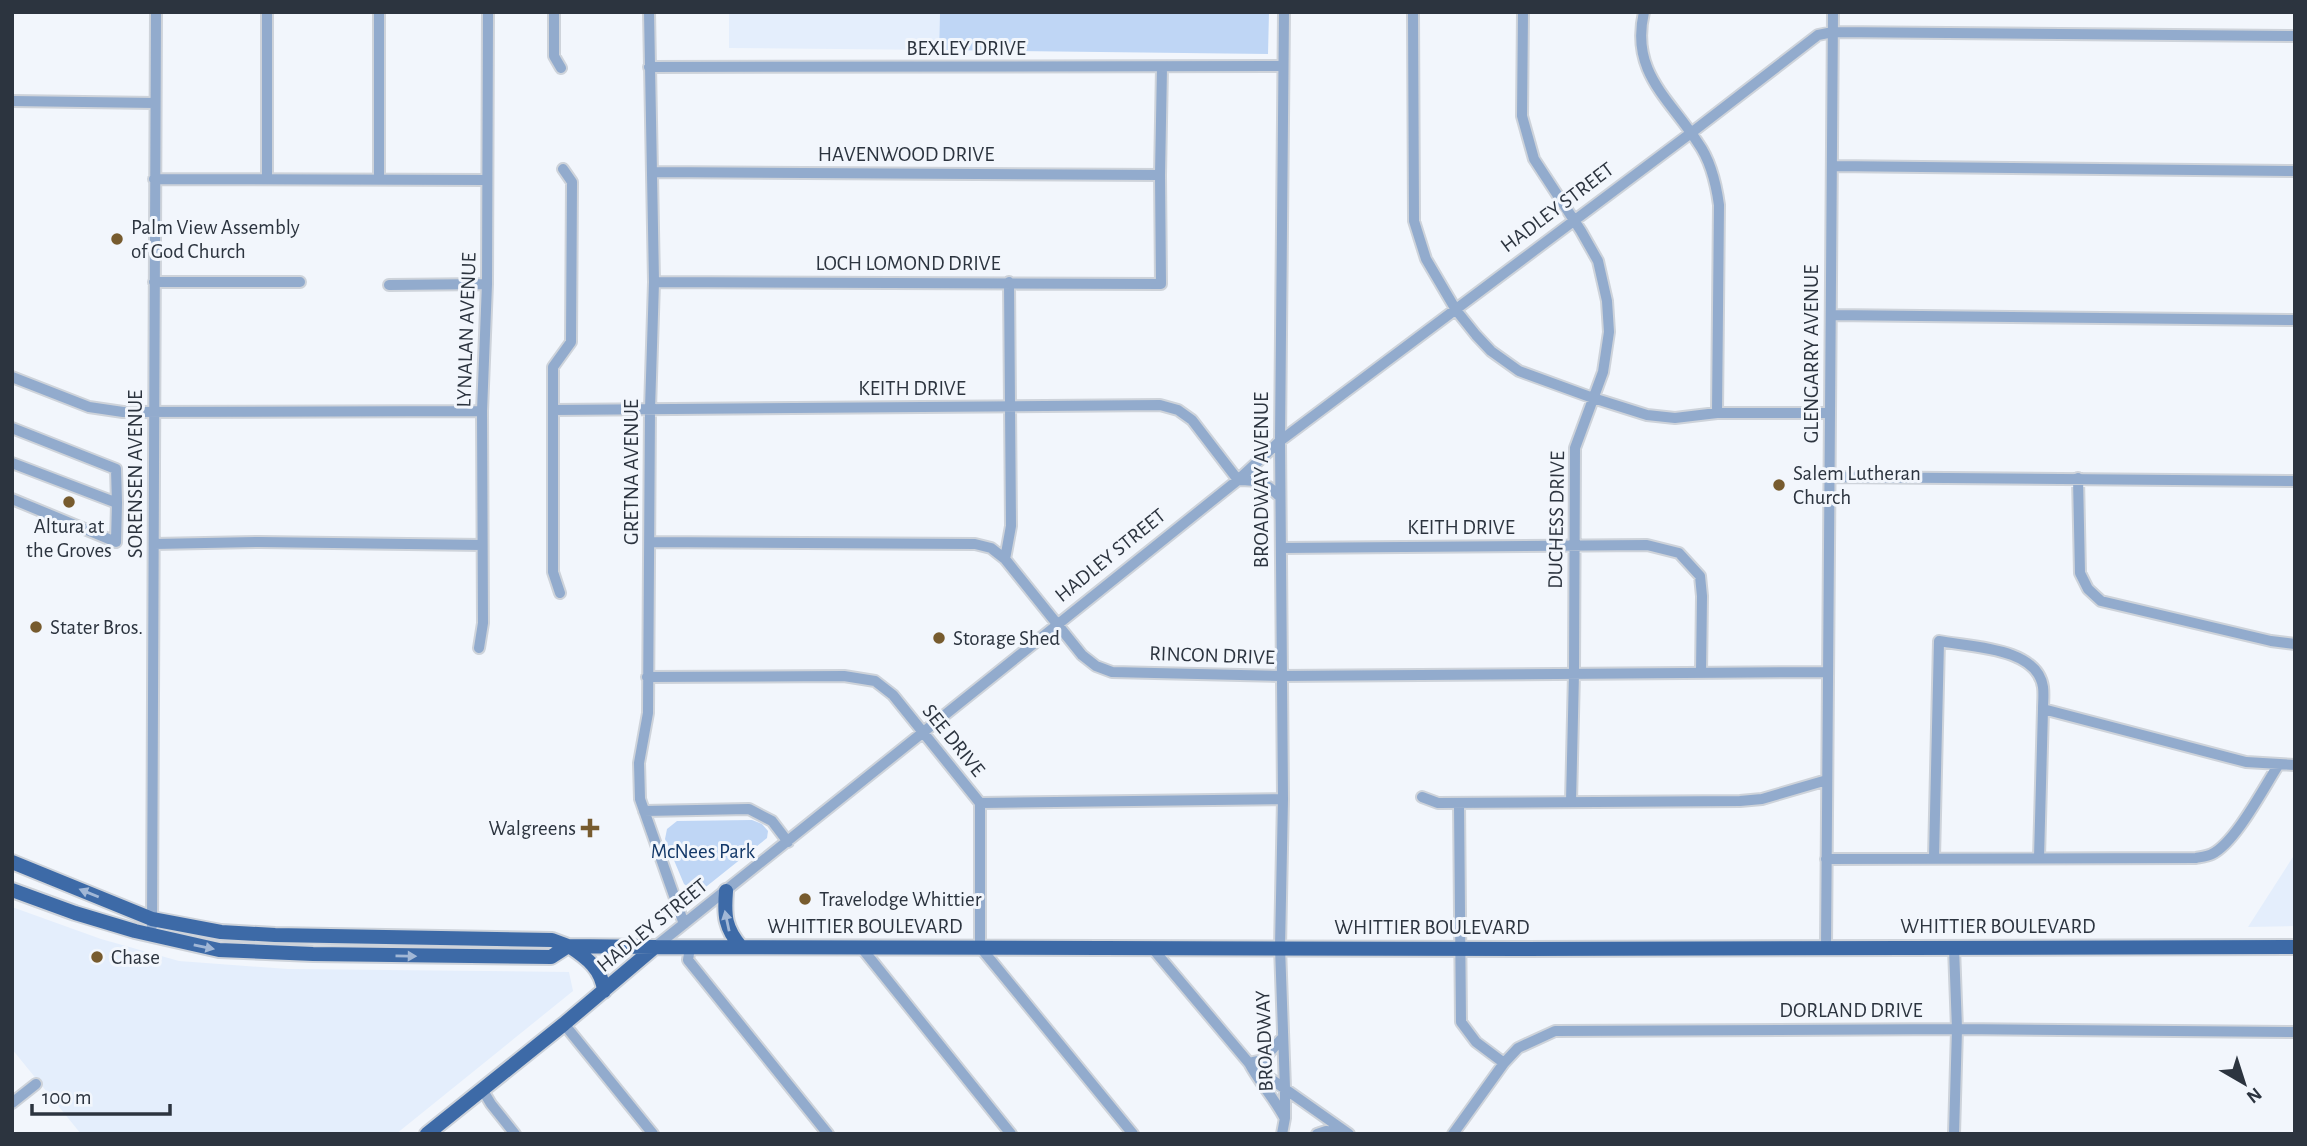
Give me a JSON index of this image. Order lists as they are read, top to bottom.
{
  "streets": {
    "main road": ["HADLEY STREET", "WHITTIER BOULEVARD"],
    "street": [
      "BEXLEY DRIVE",
      "HAVENWOOD DRIVE",
      "LOCH LOMOND DRIVE",
      "LYNALAN AVENUE",
      "GLENGARRY AVENUE",
      "KEITH DRIVE",
      "GRETNA AVENUE",
      "SORENSEN AVENUE",
      "BROADWAY AVENUE",
      "DUCHESS DRIVE",
      "RINCON DRIVE",
      "SEE DRIVE",
      "DORLAND DRIVE",
      "BROADWAY"
    ]
  },
  "crossings": [
    ["BEXLEY DRIVE", "GRETNA AVENUE"],
    ["BEXLEY DRIVE", "BROADWAY AVENUE"],
    ["HAVENWOOD DRIVE", "LOCH LOMOND DRIVE"],
    ["HAVENWOOD DRIVE", "GRETNA AVENUE"],
    ["HADLEY STREET", "GLENGARRY AVENUE"],
    ["HADLEY STREET", "KEITH DRIVE"],
    ["HADLEY STREET", "GRETNA AVENUE"],
    ["HADLEY STREET", "BROADWAY AVENUE"],
    ["HADLEY STREET", "DUCHESS DRIVE"],
    ["HADLEY STREET", "RINCON DRIVE"],
    ["HADLEY STREET", "SEE DRIVE"],
    ["HADLEY STREET", "WHITTIER BOULEVARD"],
    ["LOCH LOMOND DRIVE", "GRETNA AVENUE"],
    ["GLENGARRY AVENUE", "RINCON DRIVE"],
    ["GLENGARRY AVENUE", "WHITTIER BOULEVARD"],
    ["KEITH DRIVE", "GRETNA AVENUE"],
    ["KEITH DRIVE", "BROADWAY AVENUE"],
    ["KEITH DRIVE", "DUCHESS DRIVE"],
    ["KEITH DRIVE", "RINCON DRIVE"],
    ["GRETNA AVENUE", "RINCON DRIVE"],
    ["GRETNA AVENUE", "SEE DRIVE"],
    ["SORENSEN AVENUE", "WHITTIER BOULEVARD"],
    ["BROADWAY AVENUE", "RINCON DRIVE"],
    ["BROADWAY AVENUE", "SEE DRIVE"],
    ["BROADWAY AVENUE", "WHITTIER BOULEVARD"],
    ["BROADWAY AVENUE", "BROADWAY"],
    ["DUCHESS DRIVE", "RINCON DRIVE"],
    ["WHITTIER BOULEVARD", "BROADWAY"]
  ],
  "parks": ["McNees Park"],
  "places": {
    "other": [
      "Palm View Assembly of God Church",
      "Salem Lutheran Church",
      "Altura at the Groves",
      "Stater Bros.",
      "Storage Shed",
      "Travelodge Whittier",
      "Chase"
    ],
    "health": ["Walgreens"]
  },
  "scale_bar": "100 m",
  "north": "bottom right"
}
